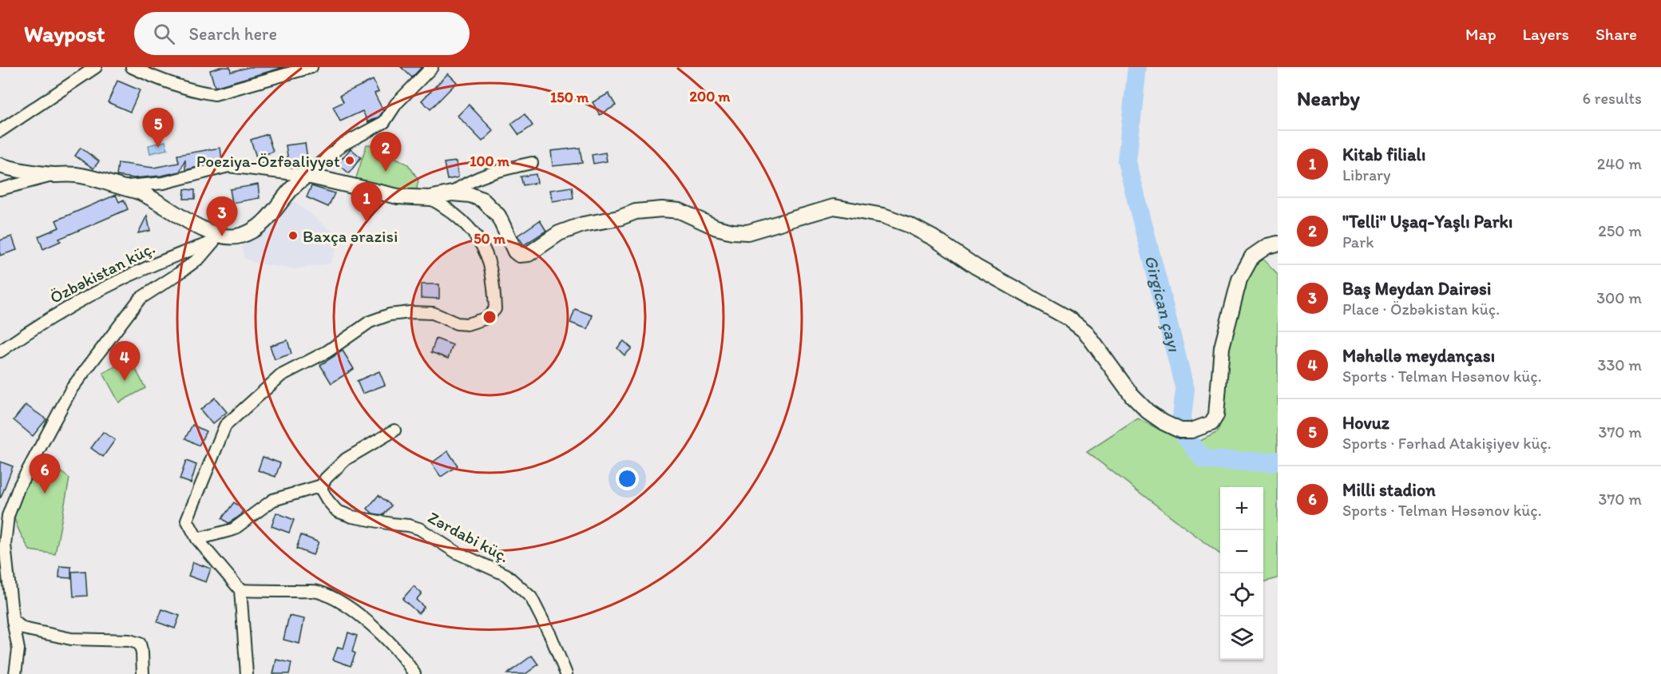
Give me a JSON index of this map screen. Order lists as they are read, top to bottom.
{
  "streets": {
    "street": ["Özbəkistan küç.", "Zərdabi küç."]
  },
  "water": ["Girgican çayı"],
  "places": ["Poeziya-Özfəaliyyət", "Baxça ərazisi"],
  "page": {
    "header": "Waypost",
    "search": "Search here",
    "nav": ["Map", "Layers", "Share"],
    "heading": ["Nearby", "6 results"],
    "pins": [
      "5",
      "2",
      "1",
      "3",
      "4",
      "6"
    ],
    "list": [
      {
        "mark": "1",
        "name": "Kitab filialı",
        "note": "Library",
        "value": "240 m"
      },
      {
        "mark": "2",
        "name": "\"Telli\" Uşaq-Yaşlı Parkı",
        "note": "Park",
        "value": "250 m"
      },
      {
        "mark": "3",
        "name": "Baş Meydan Dairəsi",
        "note": "Place · Özbəkistan küç.",
        "value": "300 m"
      },
      {
        "mark": "4",
        "name": "Məhəllə meydançası",
        "note": "Sports · Telman Həsənov küç.",
        "value": "330 m"
      },
      {
        "mark": "5",
        "name": "Hovuz",
        "note": "Sports · Fərhad Atakişiyev küç.",
        "value": "370 m"
      },
      {
        "mark": "6",
        "name": "Milli stadion",
        "note": "Sports · Telman Həsənov küç.",
        "value": "370 m"
      }
    ],
    "map_buttons": ["+", "−"]
  },
  "rings": [
    "200 m",
    "150 m",
    "100 m",
    "50 m"
  ]
}
